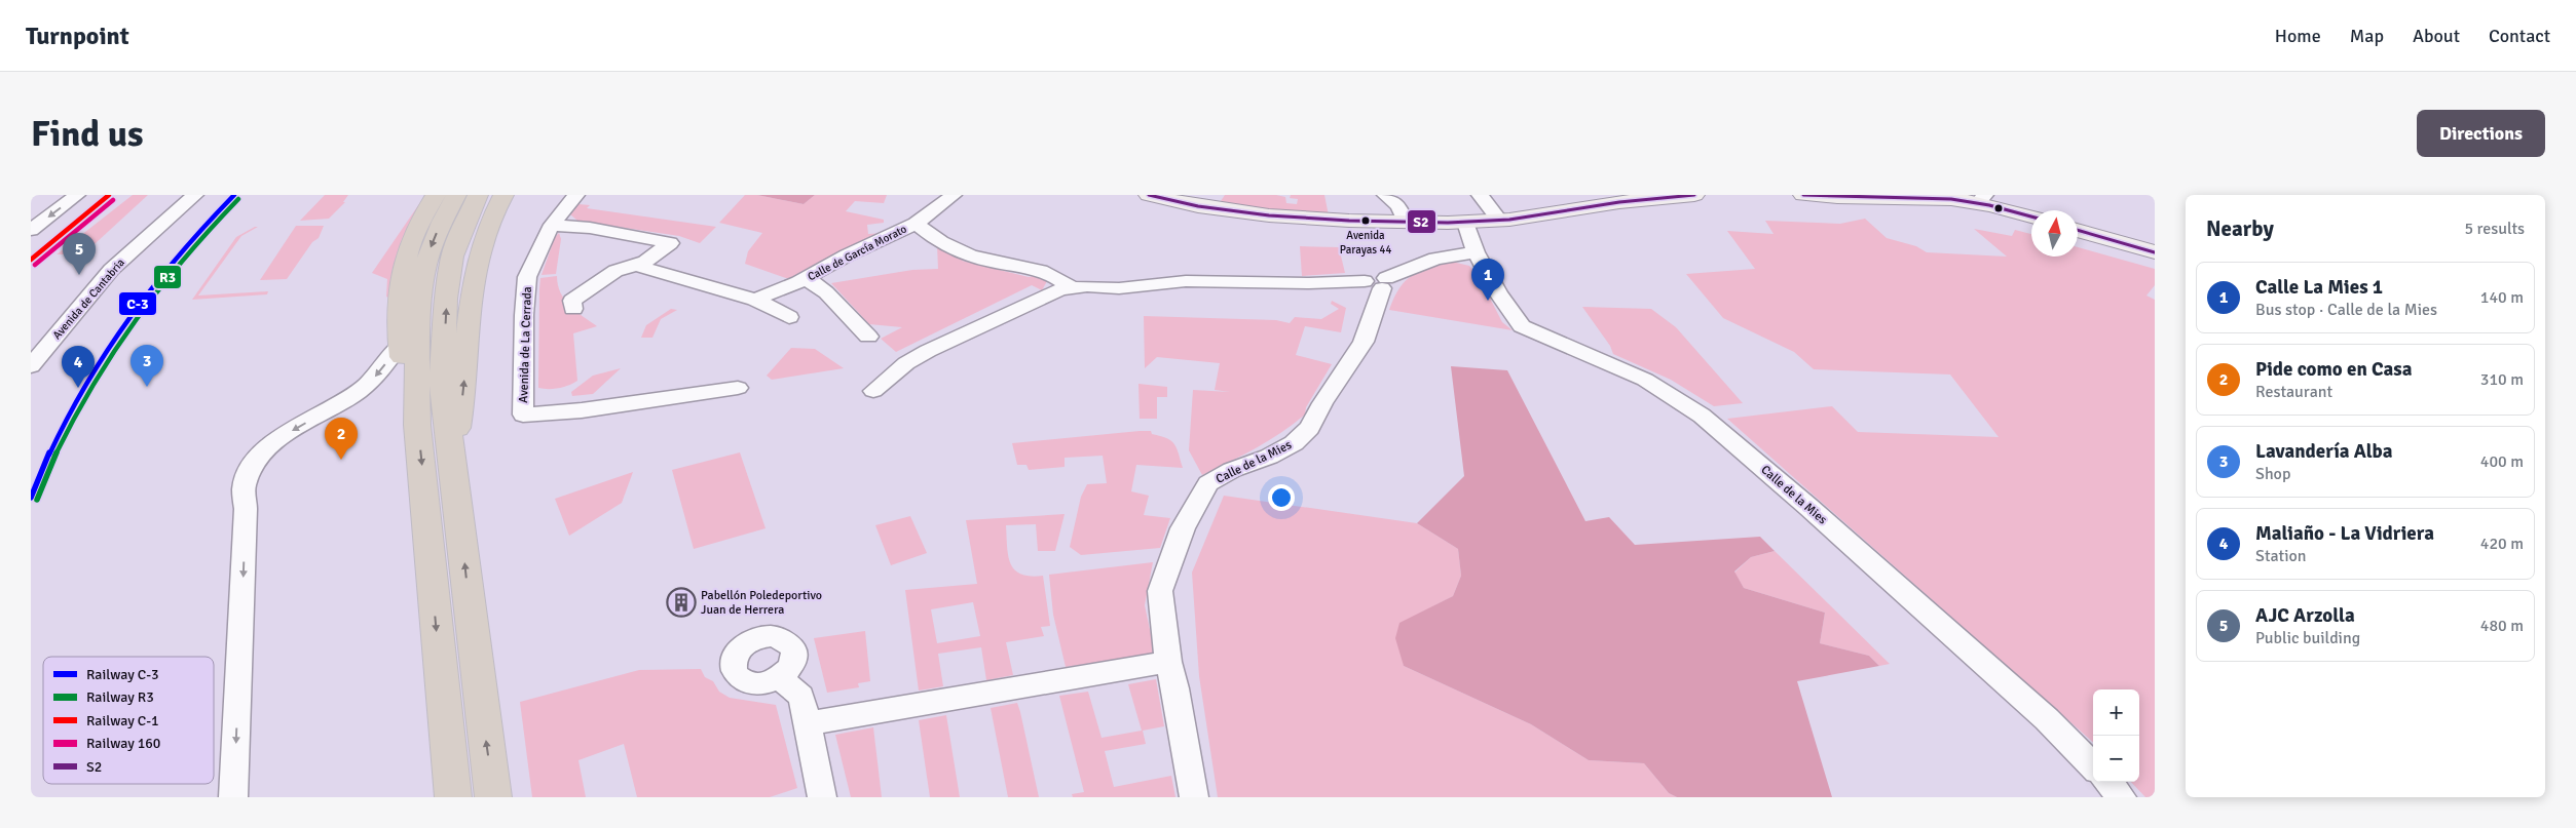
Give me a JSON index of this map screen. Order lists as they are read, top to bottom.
{
  "streets": {
    "street": [
      "Calle de García Morato",
      "Avenida de Cantabria",
      "Avenida de La Cerrada",
      "Calle de la Mies"
    ]
  },
  "places": {
    "other": ["Avenida Parayas 44"],
    "building": ["Pabellón Poledeportivo Juan de Herrera"]
  },
  "lines": [
    "rail line C-3",
    "rail line C-1",
    "transit line S2",
    "rail line R3",
    "rail line 160"
  ],
  "legend": [
    "Railway C-3",
    "Railway R3",
    "Railway C-1",
    "Railway 160",
    "S2"
  ],
  "north": "top",
  "page": {
    "header": "Turnpoint",
    "nav": [
      "Home",
      "Map",
      "About",
      "Contact"
    ],
    "buttons": "Directions",
    "title": "Find us",
    "heading": ["Nearby", "5 results"],
    "pins": [
      "5",
      "1",
      "3",
      "4",
      "2"
    ],
    "list": [
      {
        "mark": "1",
        "name": "Calle La Mies 1",
        "note": "Bus stop · Calle de la Mies",
        "value": "140 m"
      },
      {
        "mark": "2",
        "name": "Pide como en Casa",
        "note": "Restaurant",
        "value": "310 m"
      },
      {
        "mark": "3",
        "name": "Lavandería Alba",
        "note": "Shop",
        "value": "400 m"
      },
      {
        "mark": "4",
        "name": "Maliaño - La Vidriera",
        "note": "Station",
        "value": "420 m"
      },
      {
        "mark": "5",
        "name": "AJC Arzolla",
        "note": "Public building",
        "value": "480 m"
      }
    ],
    "map_buttons": ["+", "−"]
  }
}
